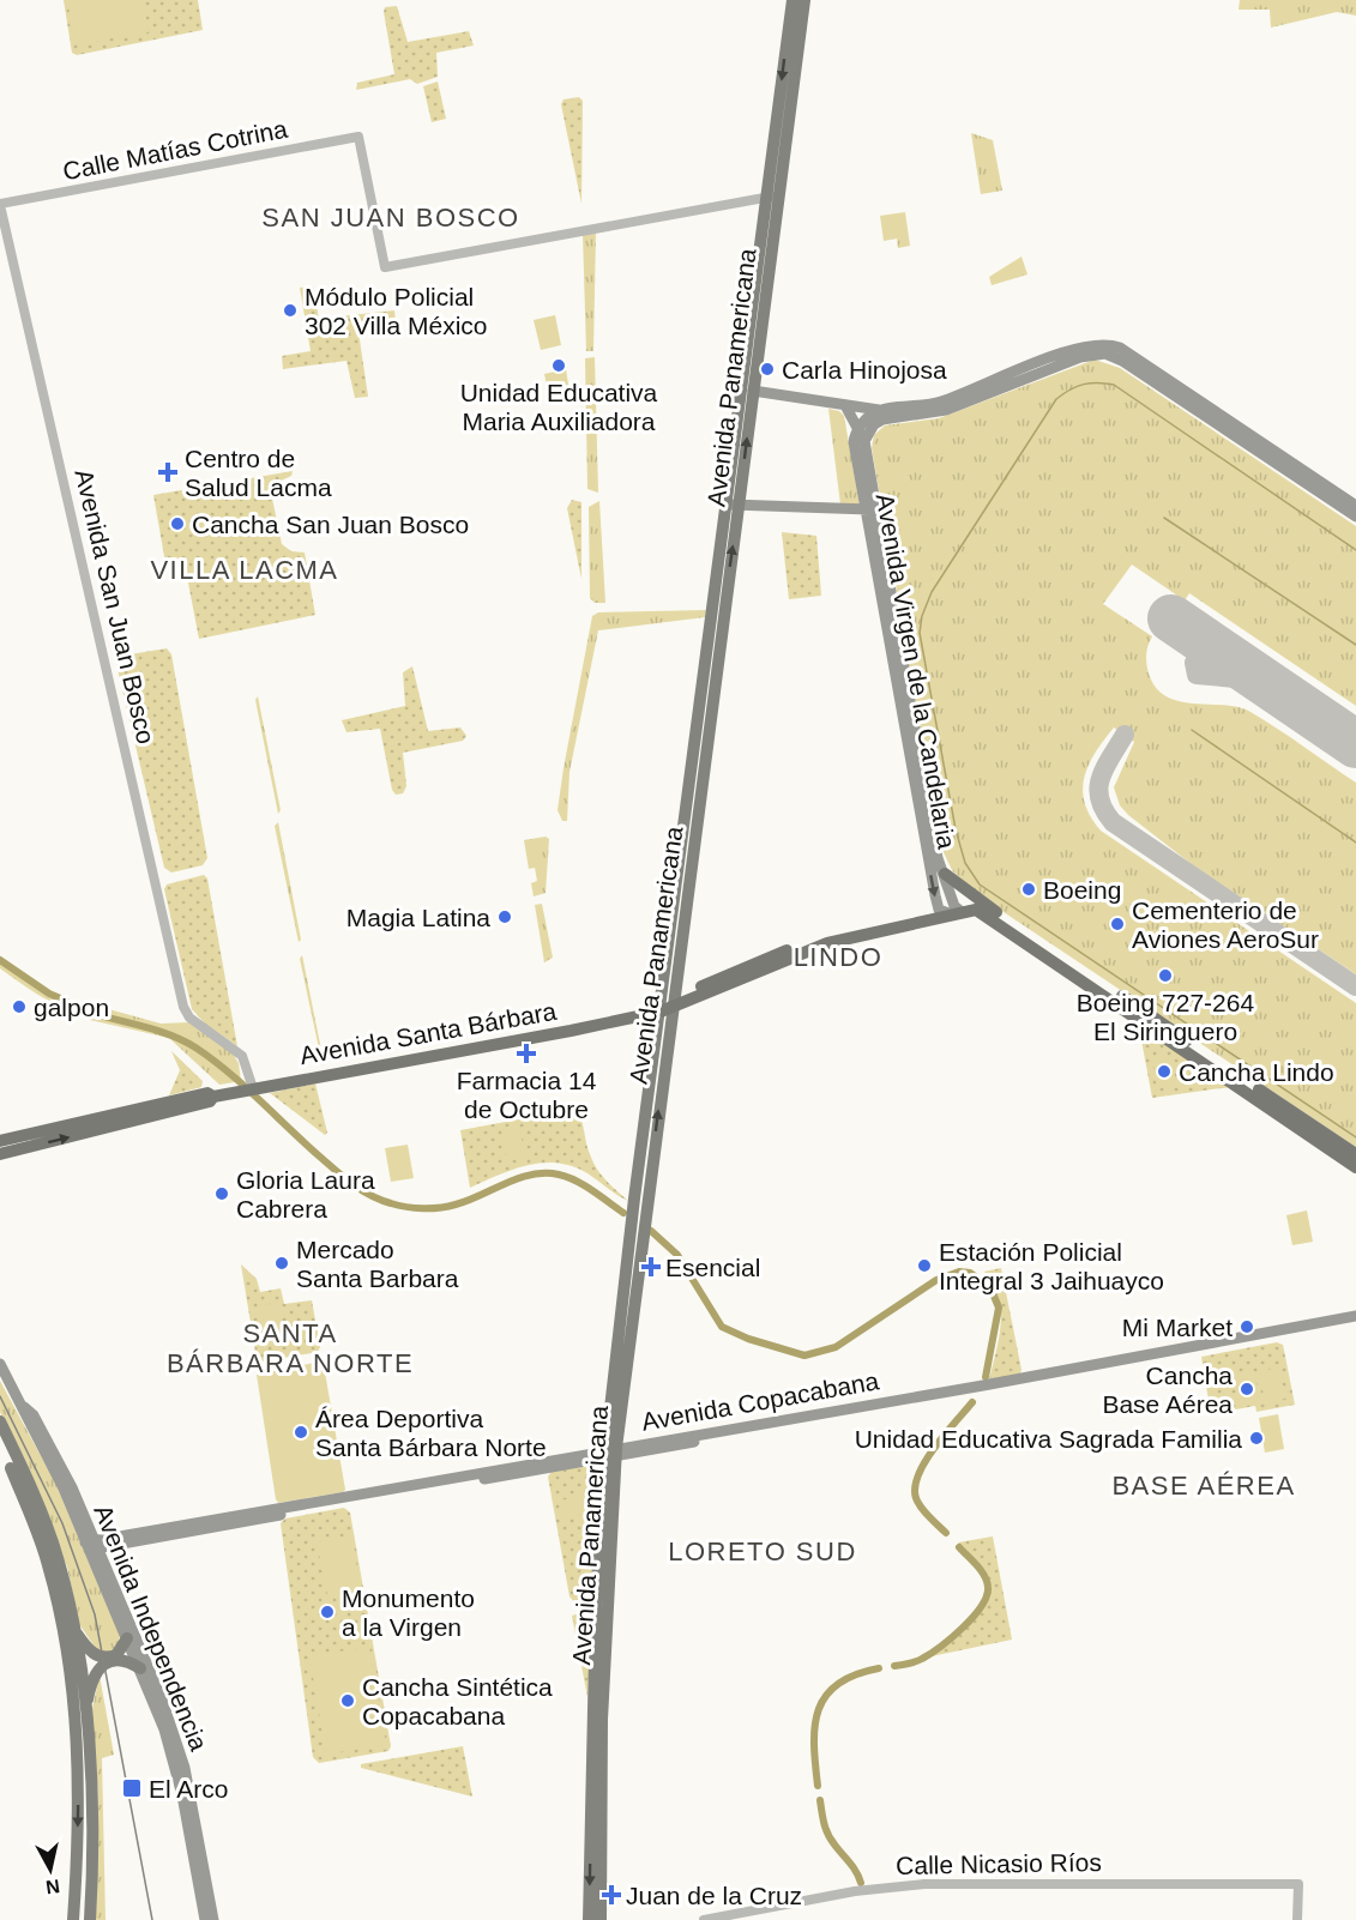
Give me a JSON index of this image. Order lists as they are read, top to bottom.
{
  "streets": {
    "highway": ["Avenida Santa Bárbara"],
    "main road": [
      "Avenida Panamericana",
      "Avenida Virgen de la Candelaria",
      "Avenida Copacabana",
      "Avenida Independencia"
    ],
    "street": ["Calle Matías Cotrina", "Avenida San Juan Bosco", "Calle Nicasio Ríos"]
  },
  "crossings": [
    ["Calle Matías Cotrina", "Avenida Panamericana"],
    ["Calle Matías Cotrina", "Avenida San Juan Bosco"],
    ["Avenida Panamericana", "Avenida Santa Bárbara"],
    ["Avenida Panamericana", "Avenida Copacabana"],
    ["Avenida San Juan Bosco", "Avenida Santa Bárbara"],
    ["Avenida Virgen de la Candelaria", "Avenida Santa Bárbara"],
    ["Avenida Copacabana", "Avenida Independencia"]
  ],
  "districts": [
    "SAN JUAN BOSCO",
    "VILLA LACMA",
    "LINDO",
    "SANTA BÁRBARA NORTE",
    "BASE AÉREA",
    "LORETO SUD"
  ],
  "places": {
    "other": [
      "Módulo Policial 302 Villa México",
      "Unidad Educativa Maria Auxiliadora",
      "Carla Hinojosa",
      "Cancha San Juan Bosco",
      "Boeing",
      "Magia Latina",
      "Cementerio de Aviones AeroSur",
      "Boeing 727-264 El Siringuero",
      "galpon",
      "Cancha Lindo",
      "Gloria Laura Cabrera",
      "Mercado Santa Barbara",
      "Estación Policial Integral 3 Jaihuayco",
      "Mi Market",
      "Cancha Base Aérea",
      "Área Deportiva Santa Bárbara Norte",
      "Unidad Educativa Sagrada Familia",
      "Monumento a la Virgen",
      "Cancha Sintética Copacabana"
    ],
    "health": [
      "Centro de Salud Lacma",
      "Farmacia 14 de Octubre",
      "Esencial",
      "Juan de la Cruz"
    ],
    "transit": ["El Arco"]
  },
  "north": "bottom"
}
